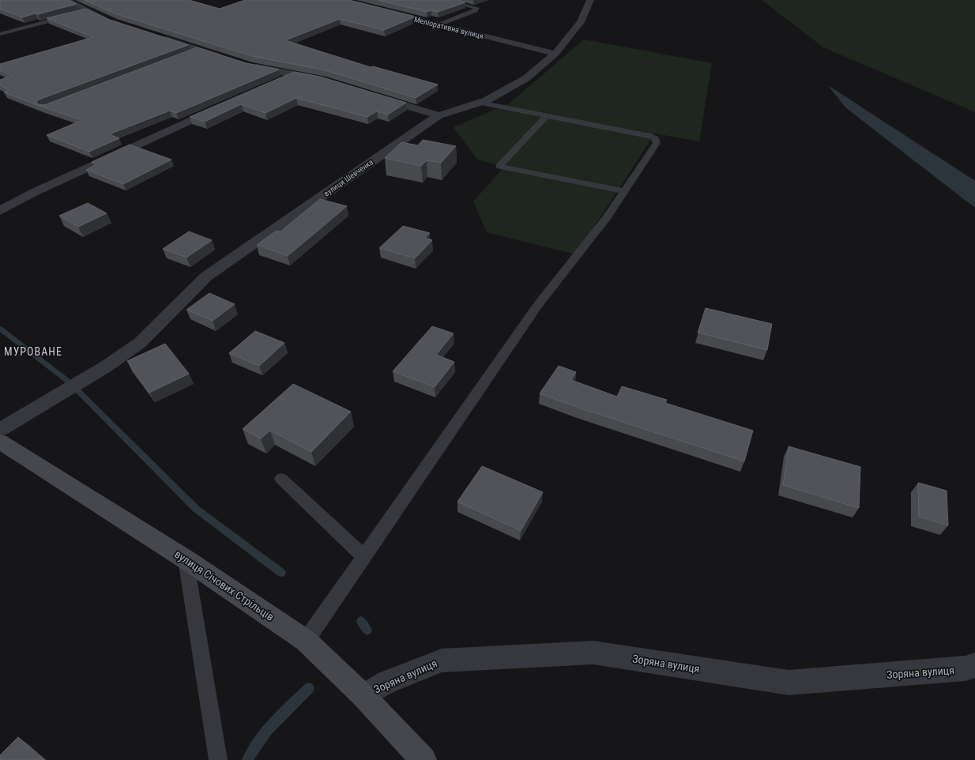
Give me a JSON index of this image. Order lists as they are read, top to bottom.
{
  "streets": {
    "street": [
      "Меліоративна вулиця",
      "вулиця Шевченка",
      "вулиця Січових Стрільців",
      "Зоряна вулиця"
    ]
  },
  "crossings": [
    ["Меліоративна вулиця", "вулиця Шевченка"],
    ["вулиця Січових Стрільців", "Зоряна вулиця"]
  ],
  "districts": ["МУРОВАНЕ"]
}
